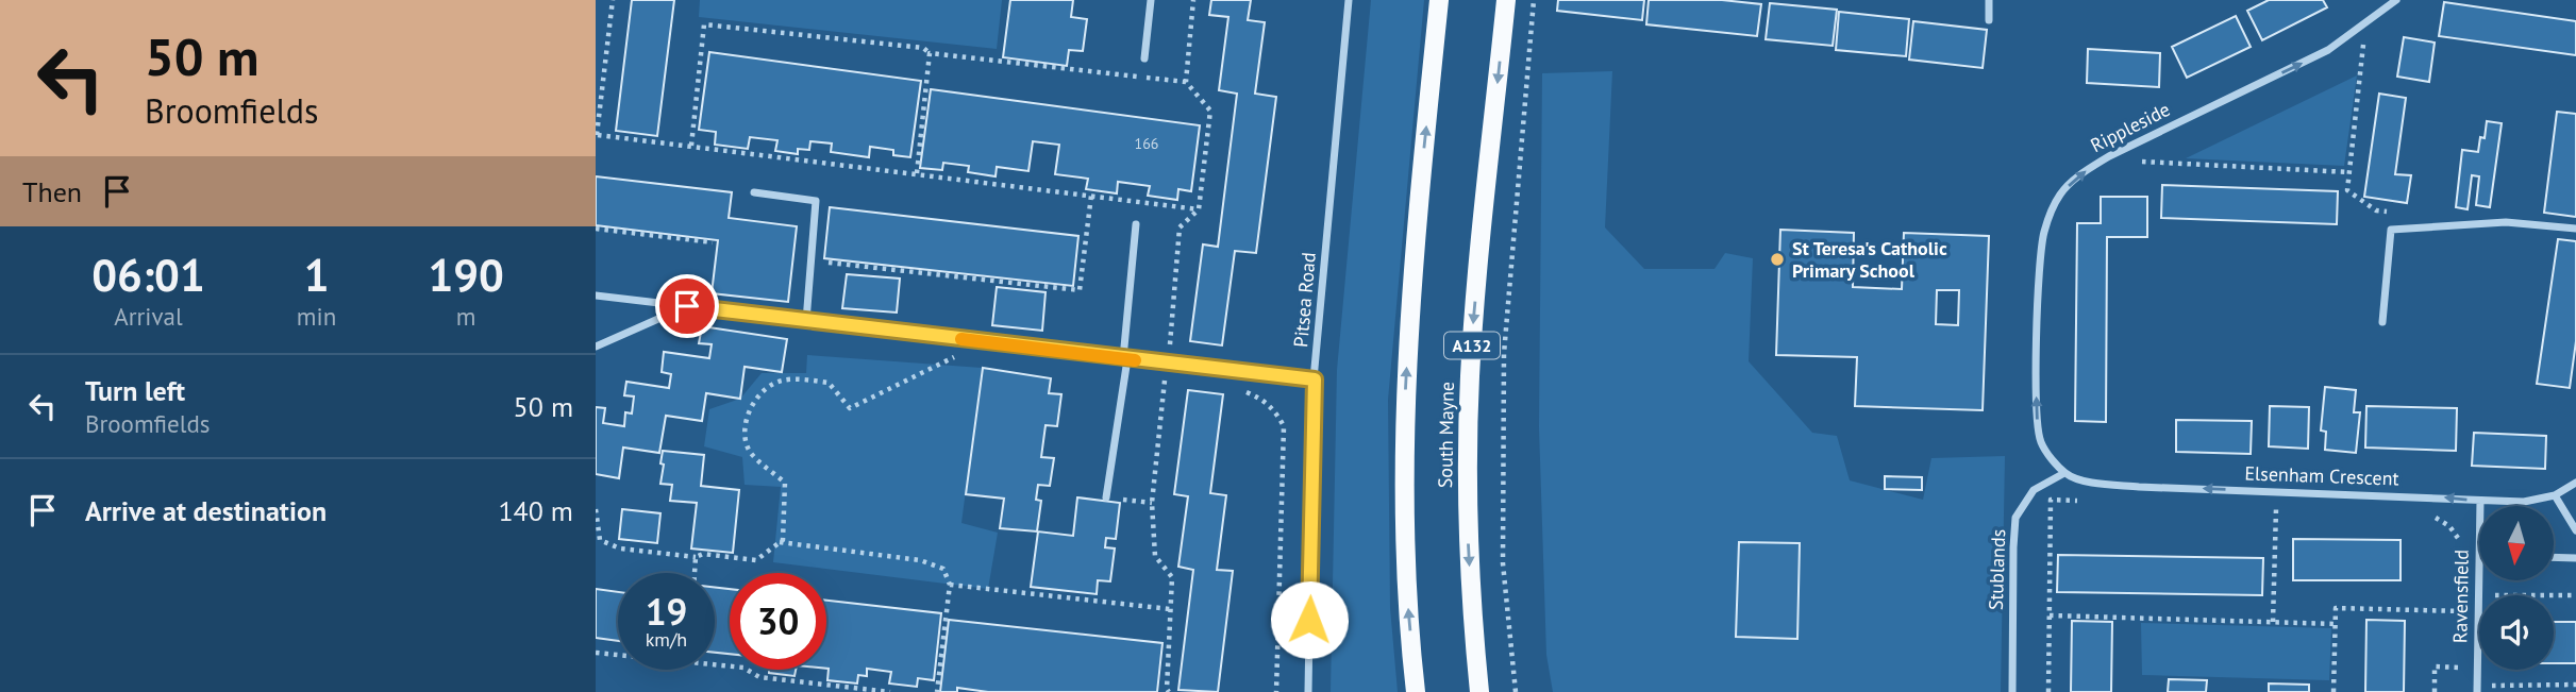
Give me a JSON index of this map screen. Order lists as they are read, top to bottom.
{
  "streets": {
    "main road": ["A132", "South Mayne"],
    "street": [
      "Rippleside",
      "Pitsea Road",
      "Elsenham Crescent",
      "Stublands",
      "Ravensfield"
    ]
  },
  "crossings": [
    ["Rippleside", "Elsenham Crescent"],
    ["Rippleside", "Stublands"],
    ["Elsenham Crescent", "Stublands"],
    ["Elsenham Crescent", "Ravensfield"]
  ],
  "one_way": ["Rippleside", "Elsenham Crescent"],
  "places": ["St Teresa's Catholic Primary School"],
  "house_numbers": ["166"],
  "north": "bottom",
  "page": {
    "turn": ["50 m", "Broomfields"],
    "then": "Then",
    "eta": [
      "06:01",
      "Arrival",
      "1",
      "min",
      "190",
      "m"
    ],
    "list": [
      {
        "name": "Turn left",
        "note": "Broomfields",
        "value": "50 m"
      },
      {
        "name": "Arrive at destination",
        "value": "140 m"
      }
    ],
    "speed": "19 km/h",
    "limit": "30"
  }
}
